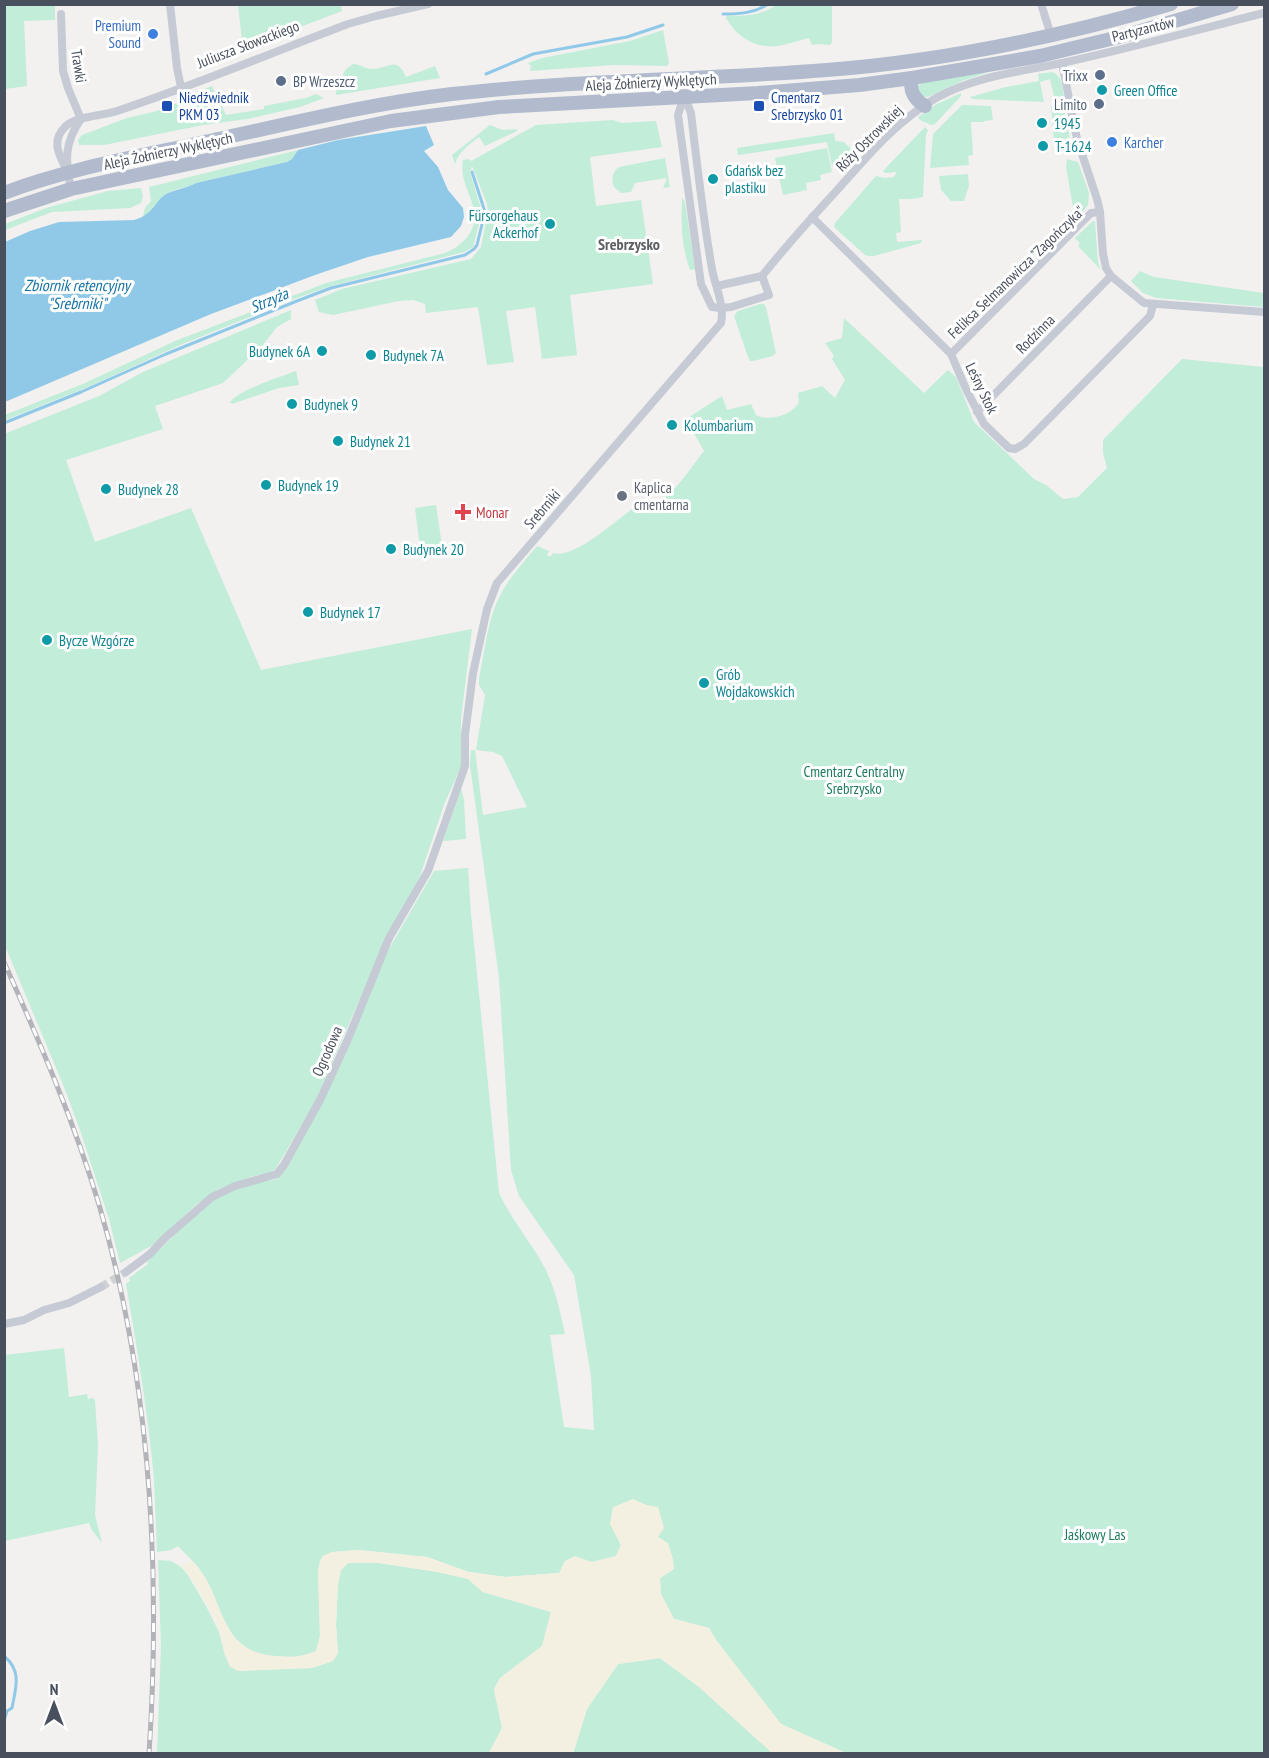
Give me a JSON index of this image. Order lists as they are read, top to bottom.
{
  "streets": {
    "main road": ["Aleja Żołnierzy Wyklętych"],
    "street": [
      "Partyzantów",
      "Juliusza Słowackiego",
      "Trawki",
      "Róży Ostrowskiej",
      "Feliksa Selmanowicza \"Zagończyka\"",
      "Rodzinna",
      "Leśny Stok",
      "Srebrniki",
      "Ogrodowa"
    ]
  },
  "crossings": [
    ["Partyzantów", "Róży Ostrowskiej"],
    ["Juliusza Słowackiego", "Trawki"],
    ["Róży Ostrowskiej", "Leśny Stok"],
    ["Feliksa Selmanowicza \"Zagończyka\"", "Leśny Stok"],
    ["Rodzinna", "Leśny Stok"],
    ["Srebrniki", "Ogrodowa"]
  ],
  "districts": ["Srebrzysko"],
  "water": ["Zbiornik retencyjny \"Srebrniki\"", "Strzyża"],
  "parks": ["Cmentarz Centralny Srebrzysko", "Jaśkowy Las"],
  "places": {
    "other": [
      "Premium Sound",
      "Trixx",
      "BP Wrzeszcz",
      "Green Office",
      "Limito",
      "1945",
      "Karcher",
      "T-1624",
      "Gdańsk bez plastiku",
      "Fürsorgehaus Ackerhof",
      "Budynek 6A",
      "Budynek 7A",
      "Budynek 9",
      "Kolumbarium",
      "Budynek 21",
      "Budynek 19",
      "Budynek 28",
      "Kaplica cmentarna",
      "Budynek 20",
      "Budynek 17",
      "Bycze Wzgórze",
      "Grób Wojdakowskich"
    ],
    "transit": ["Niedźwiednik PKM 03", "Cmentarz Srebrzysko 01"],
    "health": ["Monar"]
  },
  "north": "top"
}
